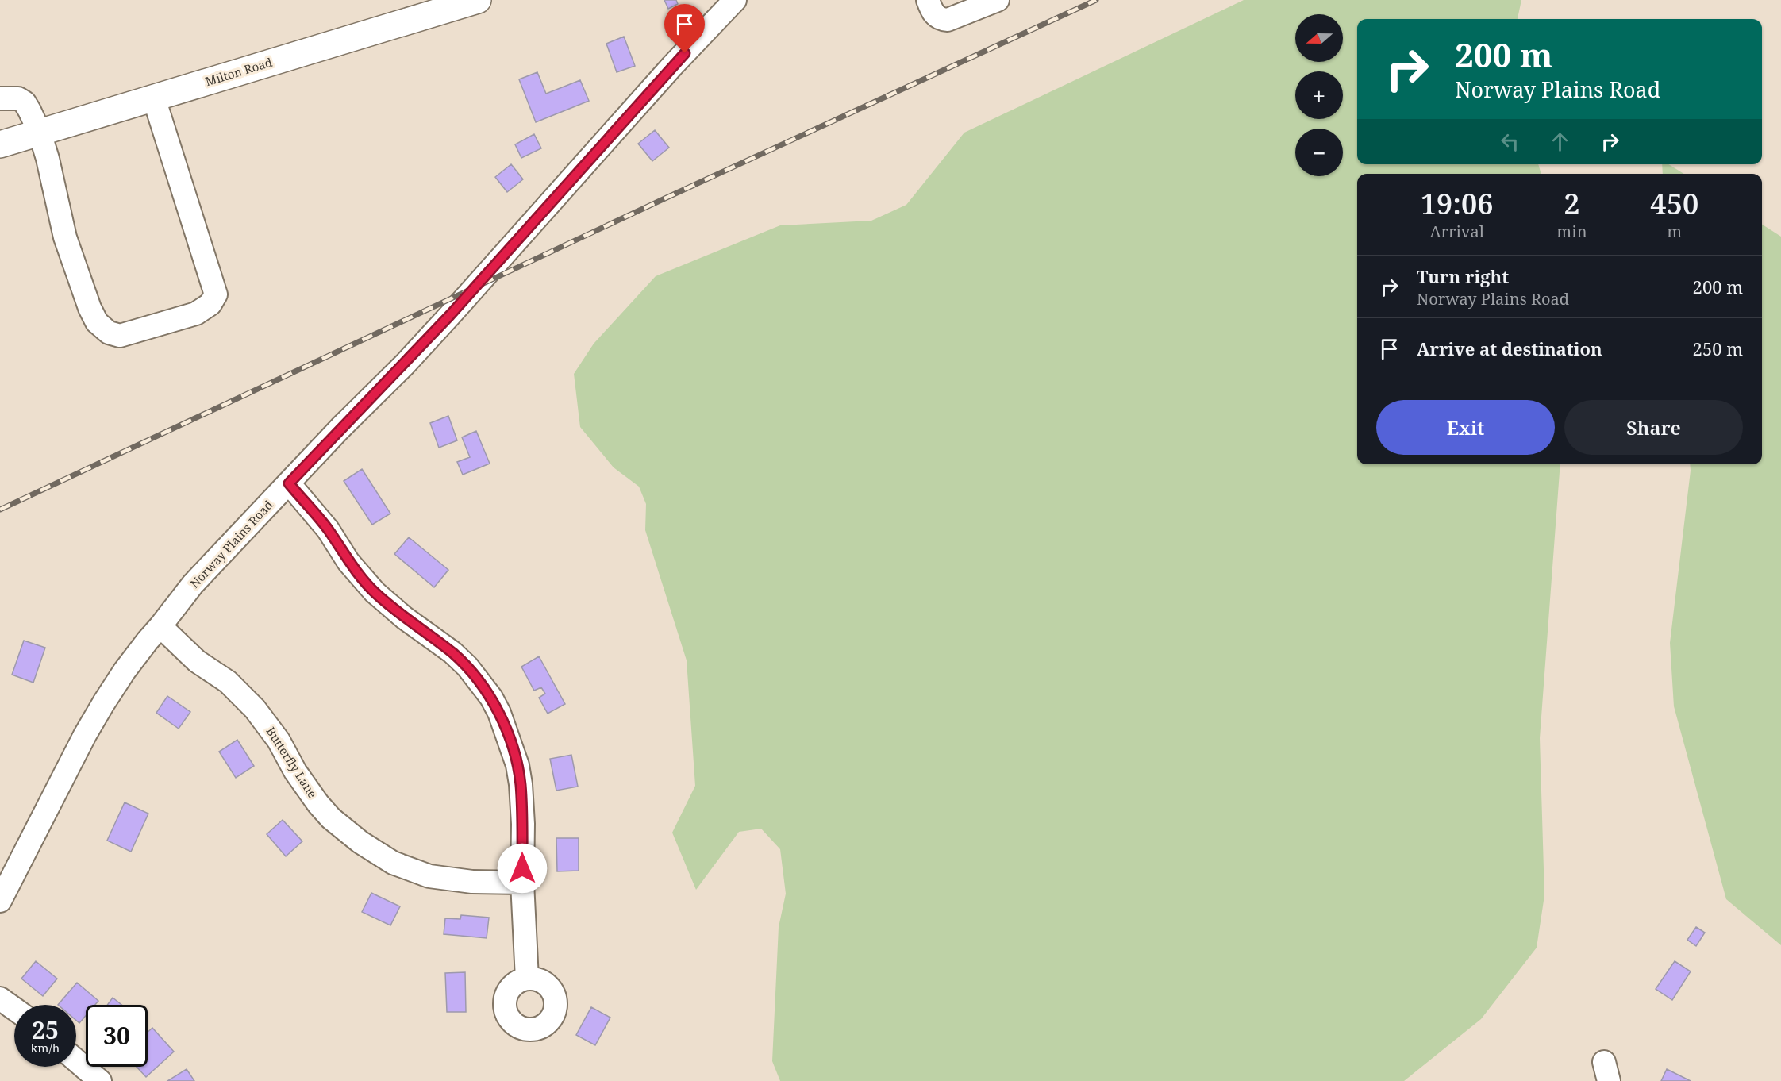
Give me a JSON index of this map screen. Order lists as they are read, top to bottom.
{
  "streets": {
    "main road": ["Milton Road"],
    "street": ["Norway Plains Road", "Butterfly Lane"]
  },
  "crossings": [
    ["Norway Plains Road", "Butterfly Lane"]
  ],
  "north": "left",
  "page": {
    "map_buttons": ["+", "−"],
    "turn": ["200 m", "Norway Plains Road"],
    "eta": [
      "19:06",
      "Arrival",
      "2",
      "min",
      "450",
      "m"
    ],
    "list": [
      {
        "name": "Turn right",
        "note": "Norway Plains Road",
        "value": "200 m"
      },
      {
        "name": "Arrive at destination",
        "value": "250 m"
      }
    ],
    "buttons": ["Exit", "Share"],
    "speed": "25 km/h",
    "limit": "30"
  }
}
